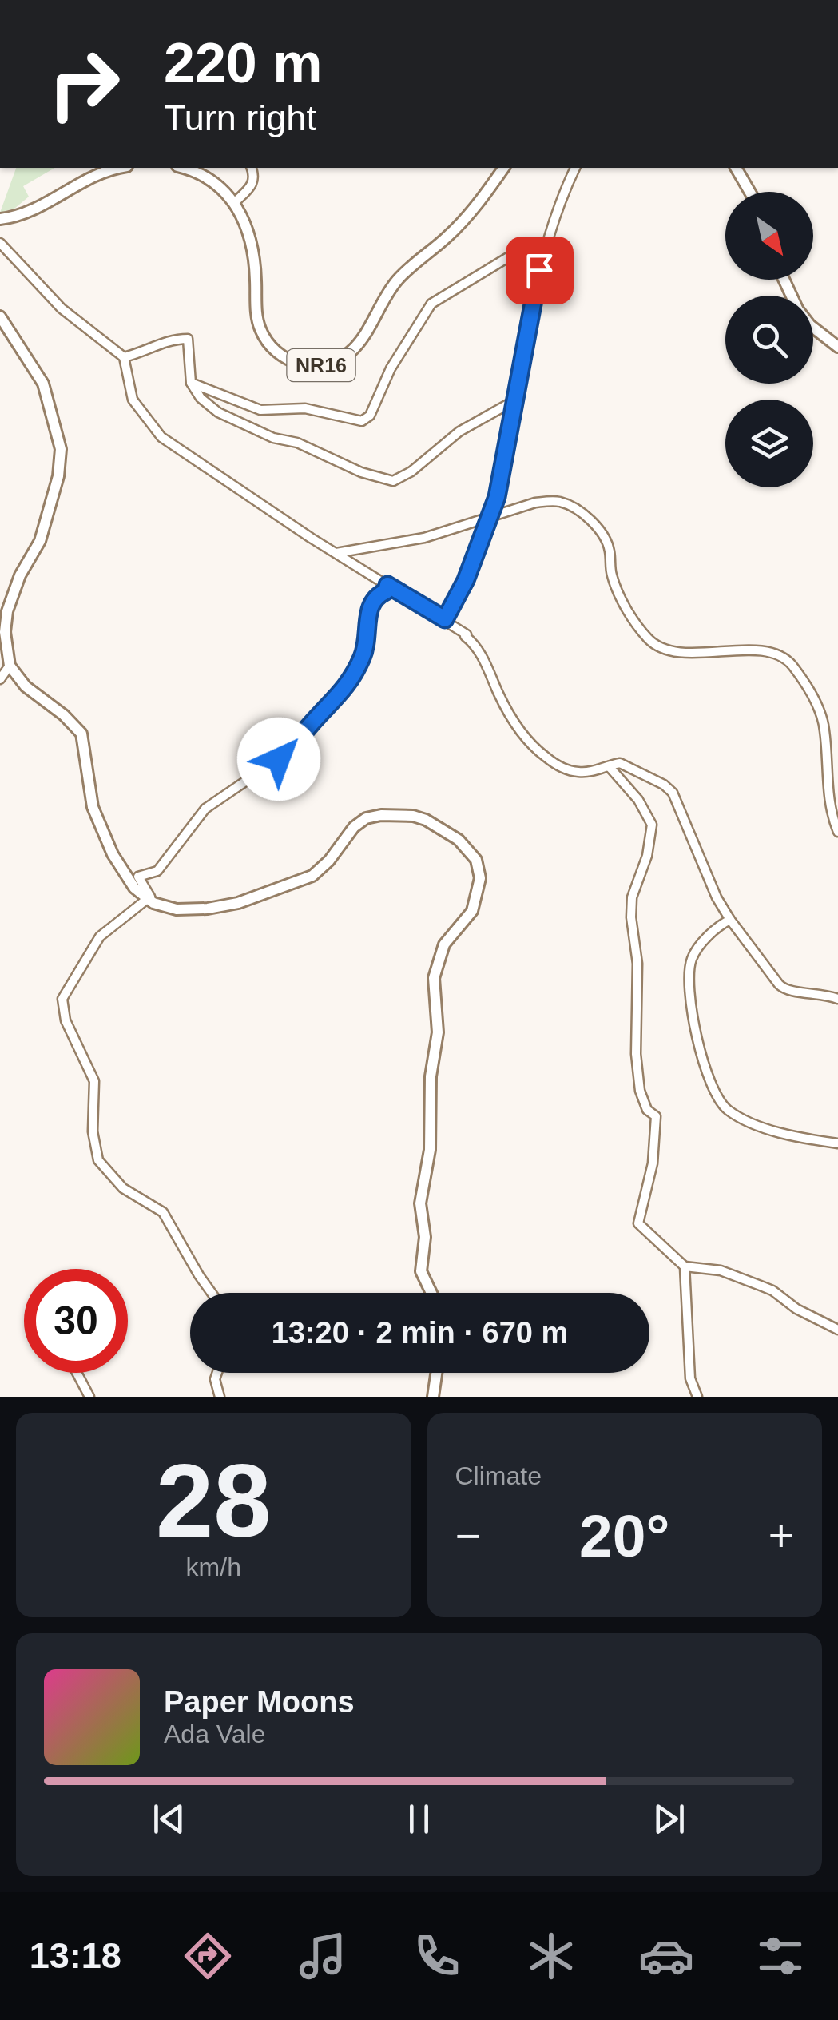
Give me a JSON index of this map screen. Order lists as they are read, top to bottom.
{
  "streets": {
    "main road": ["NR16"]
  },
  "north": "bottom right",
  "page": {
    "turn": ["220 m", "Turn right"],
    "limit": "30",
    "trip": "13:20 · 2 min · 670 m",
    "tile": [
      ["28", "km/h"],
      "Climate"
    ],
    "heat": ["−", "20°", "+"],
    "song": ["Paper Moons", "Ada Vale"],
    "tabs": "13:18"
  }
}
